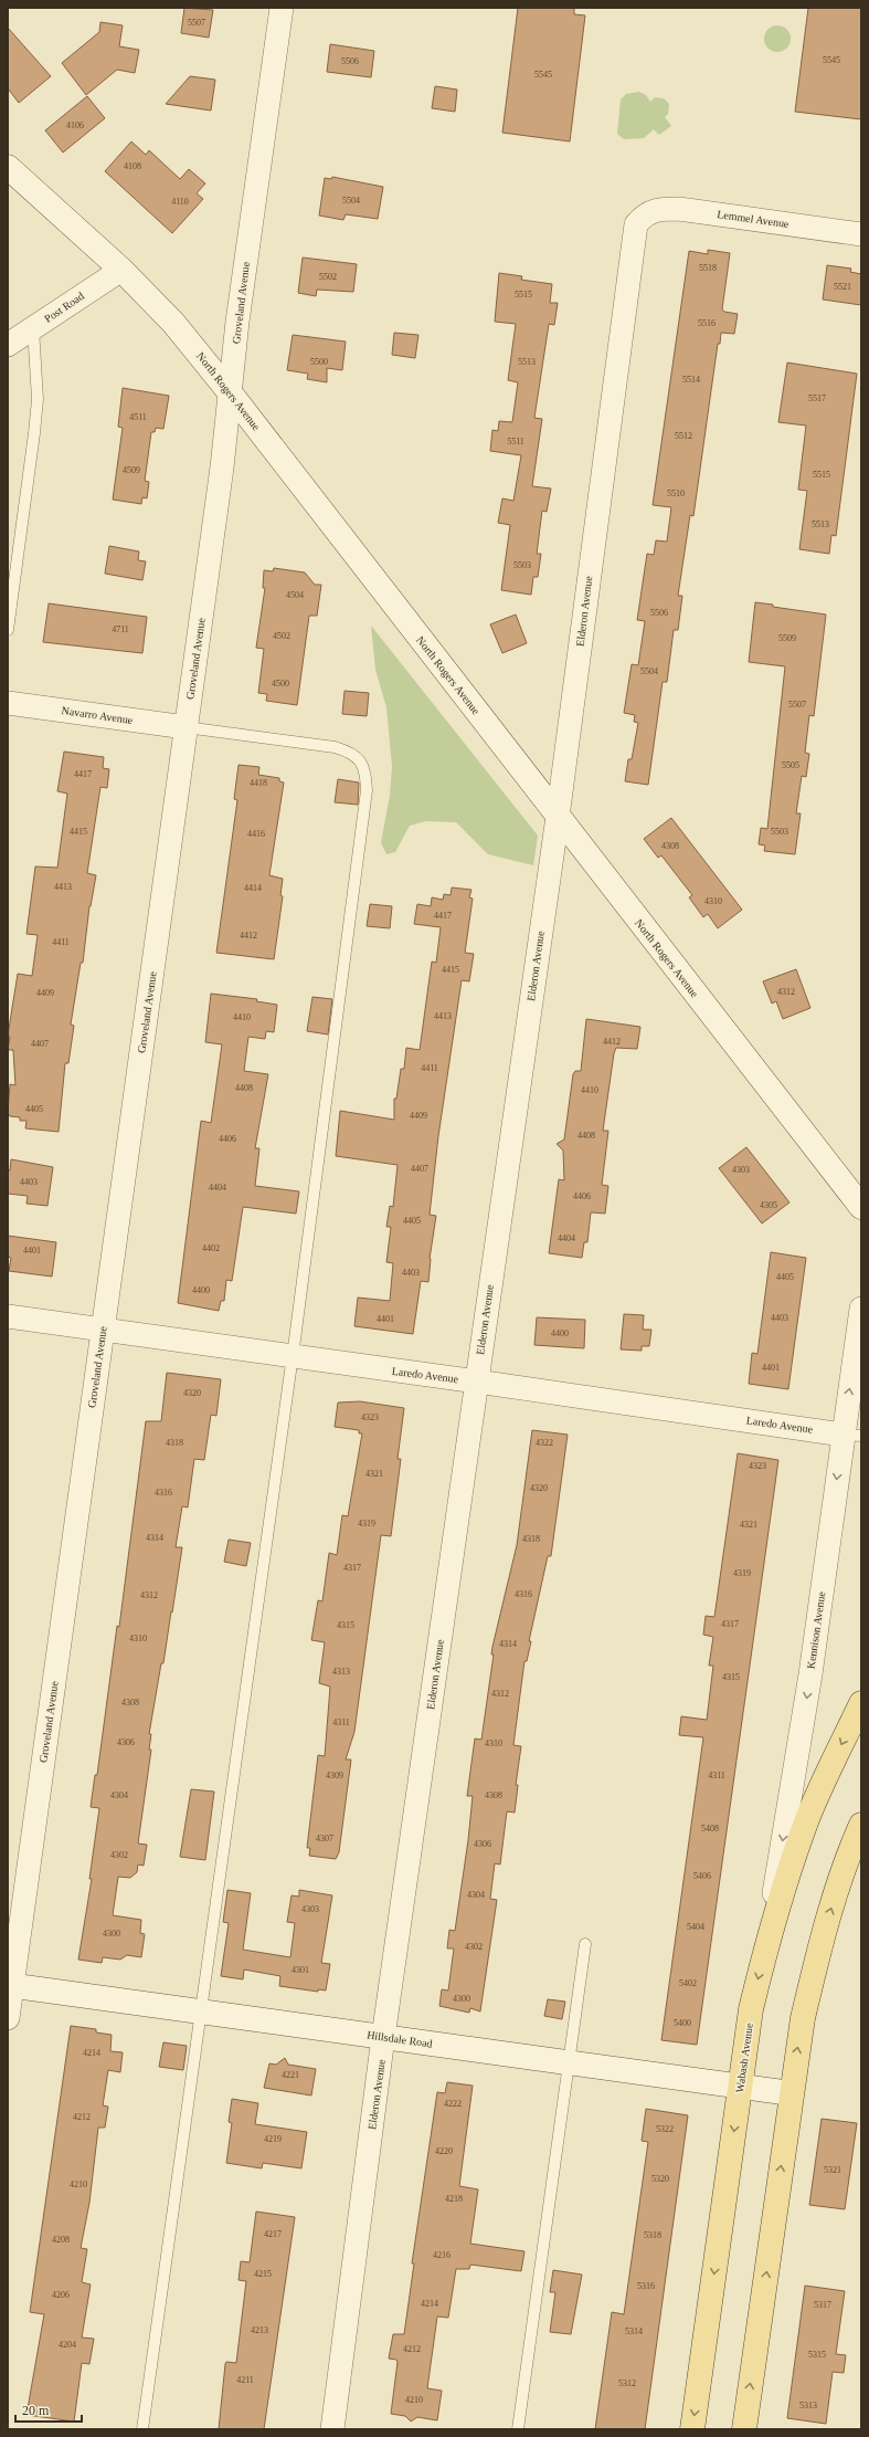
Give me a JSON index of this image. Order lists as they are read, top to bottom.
{
  "streets": {
    "main road": ["Wabash Avenue"],
    "street": [
      "Lemmel Avenue",
      "Groveland Avenue",
      "Post Road",
      "North Rogers Avenue",
      "Elderon Avenue",
      "Navarro Avenue",
      "Laredo Avenue",
      "Kennison Avenue",
      "Hillsdale Road"
    ]
  },
  "crossings": [
    ["Lemmel Avenue", "Elderon Avenue"],
    ["Groveland Avenue", "North Rogers Avenue"],
    ["Groveland Avenue", "Navarro Avenue"],
    ["Groveland Avenue", "Laredo Avenue"],
    ["Groveland Avenue", "Hillsdale Road"],
    ["Post Road", "North Rogers Avenue"],
    ["North Rogers Avenue", "Elderon Avenue"],
    ["Elderon Avenue", "Laredo Avenue"],
    ["Elderon Avenue", "Hillsdale Road"],
    ["Laredo Avenue", "Kennison Avenue"],
    ["Kennison Avenue", "Wabash Avenue"],
    ["Hillsdale Road", "Wabash Avenue"]
  ],
  "house_numbers": [
    "5507",
    "5545",
    "5506",
    "5545",
    "4106",
    "4108",
    "5504",
    "4110",
    "5518",
    "5502",
    "5521",
    "5515",
    "5516",
    "5500",
    "5513",
    "5514",
    "5517",
    "4511",
    "5512",
    "5511",
    "4509",
    "5515",
    "5510",
    "5513",
    "5503",
    "4504",
    "5506",
    "4711",
    "4502",
    "5509",
    "5504",
    "4500",
    "5507",
    "5505",
    "4417",
    "4418",
    "4415",
    "5503",
    "4416",
    "4308",
    "4413",
    "4414",
    "4310",
    "4417",
    "4412",
    "4411",
    "4415",
    "4312",
    "4409",
    "4413",
    "4410",
    "4412",
    "4407",
    "4411",
    "4408",
    "4410",
    "4405",
    "4409",
    "4408",
    "4406",
    "4407",
    "4303",
    "4403",
    "4404",
    "4406",
    "4305",
    "4405",
    "4404",
    "4402",
    "4401",
    "4403",
    "4405",
    "4400",
    "4403",
    "4401",
    "4400",
    "4401",
    "4320",
    "4323",
    "4318",
    "4322",
    "4323",
    "4321",
    "4320",
    "4316",
    "4319",
    "4321",
    "4314",
    "4318",
    "4317",
    "4319",
    "4316",
    "4312",
    "4317",
    "4315",
    "4310",
    "4314",
    "4313",
    "4315",
    "4312",
    "4308",
    "4311",
    "4306",
    "4310",
    "4309",
    "4311",
    "4304",
    "4308",
    "5408",
    "4307",
    "4306",
    "4302",
    "5406",
    "4304",
    "4303",
    "5404",
    "4300",
    "4302",
    "4301",
    "5402",
    "4300",
    "5400",
    "4214",
    "4221",
    "4222",
    "4212",
    "5322",
    "4219",
    "4220",
    "5321",
    "5320",
    "4210",
    "4218",
    "4217",
    "5318",
    "4208",
    "4216",
    "4215",
    "5316",
    "4206",
    "4214",
    "5317",
    "4213",
    "5314",
    "4204",
    "4212",
    "5315",
    "4211",
    "5312",
    "4210",
    "5313"
  ],
  "scale_bar": "20 m"
}
